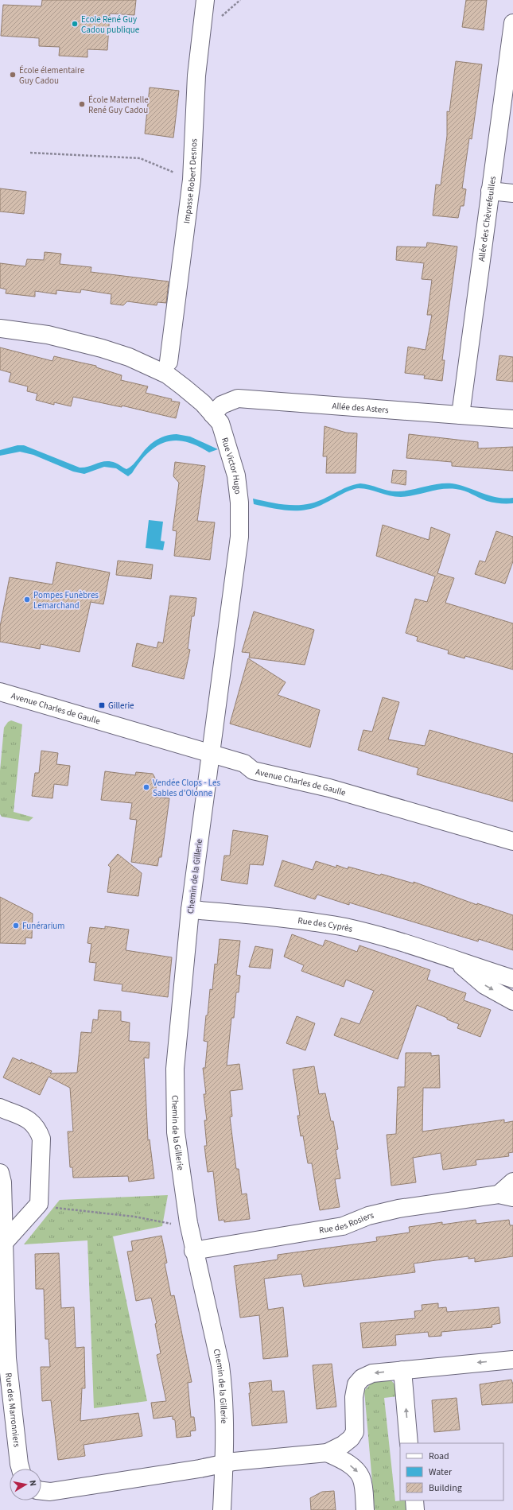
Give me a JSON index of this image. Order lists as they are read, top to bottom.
{
  "streets": {
    "street": [
      "Impasse Robert Desnos",
      "Allée des Chèvrefeuilles",
      "Allée des Asters",
      "Rue Victor Hugo",
      "Avenue Charles de Gaulle",
      "Chemin de la Gillerie",
      "Rue des Cyprès",
      "Rue des Rosiers",
      "Rue des Marronniers"
    ]
  },
  "crossings": [
    ["Allée des Chèvrefeuilles", "Allée des Asters"],
    ["Allée des Asters", "Rue Victor Hugo"],
    ["Rue Victor Hugo", "Avenue Charles de Gaulle"],
    ["Rue Victor Hugo", "Chemin de la Gillerie"],
    ["Avenue Charles de Gaulle", "Chemin de la Gillerie"],
    ["Chemin de la Gillerie", "Rue des Cyprès"],
    ["Chemin de la Gillerie", "Rue des Rosiers"]
  ],
  "places": {
    "other": [
      "Ecole René Guy Cadou publique",
      "École élementaire Guy Cadou",
      "École Maternelle René Guy Cadou",
      "Pompes Funèbres Lemarchand",
      "Vendée Clops - Les Sables d'Olonne",
      "Funérarium"
    ],
    "transit": ["Gillerie"]
  },
  "legend": ["Road", "Water", "Building"],
  "north": "right"
}
